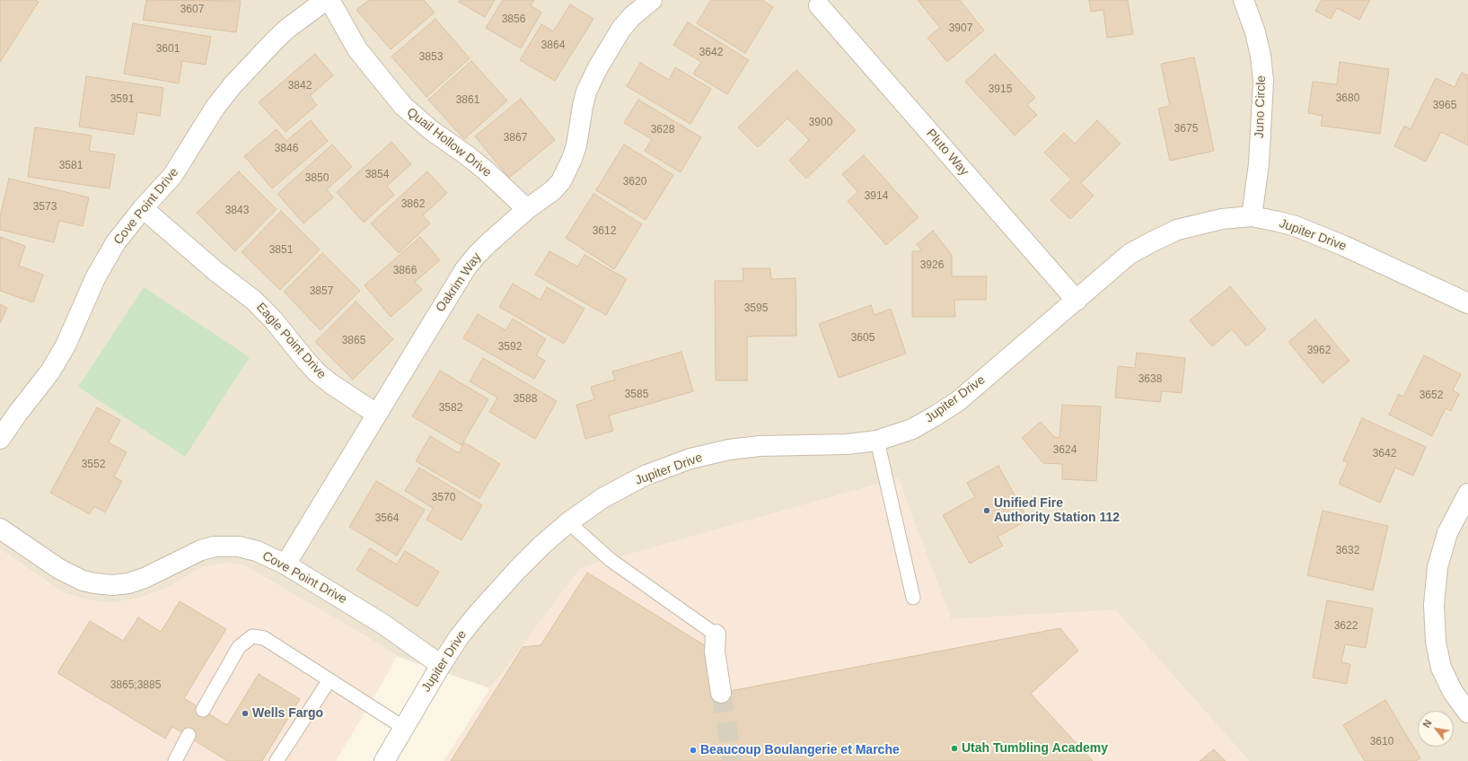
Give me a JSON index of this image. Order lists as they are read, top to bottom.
{
  "streets": {
    "street": [
      "Juno Circle",
      "Quail Hollow Drive",
      "Pluto Way",
      "Cove Point Drive",
      "Jupiter Drive",
      "Oakrim Way",
      "Eagle Point Drive"
    ]
  },
  "crossings": [
    ["Juno Circle", "Jupiter Drive"],
    ["Quail Hollow Drive", "Oakrim Way"],
    ["Pluto Way", "Jupiter Drive"],
    ["Cove Point Drive", "Jupiter Drive"],
    ["Cove Point Drive", "Oakrim Way"],
    ["Cove Point Drive", "Eagle Point Drive"],
    ["Oakrim Way", "Eagle Point Drive"]
  ],
  "places": [
    "Unified Fire Authority Station 112",
    "Wells Fargo",
    "Utah Tumbling Academy",
    "Beaucoup Boulangerie et Marche"
  ],
  "house_numbers": [
    "3607",
    "3856",
    "3907",
    "3864",
    "3601",
    "3642",
    "3853",
    "3842",
    "3915",
    "3680",
    "3591",
    "3861",
    "3965",
    "3900",
    "3675",
    "3628",
    "3867",
    "3846",
    "3581",
    "3854",
    "3850",
    "3620",
    "3914",
    "3862",
    "3573",
    "3843",
    "3612",
    "3851",
    "3926",
    "3866",
    "3857",
    "3595",
    "3605",
    "3865",
    "3592",
    "3962",
    "3638",
    "3585",
    "3652",
    "3588",
    "3582",
    "3624",
    "3642",
    "3552",
    "3570",
    "3564",
    "3632",
    "3622",
    "3865;3885",
    "3610"
  ],
  "north": "top left"
}
